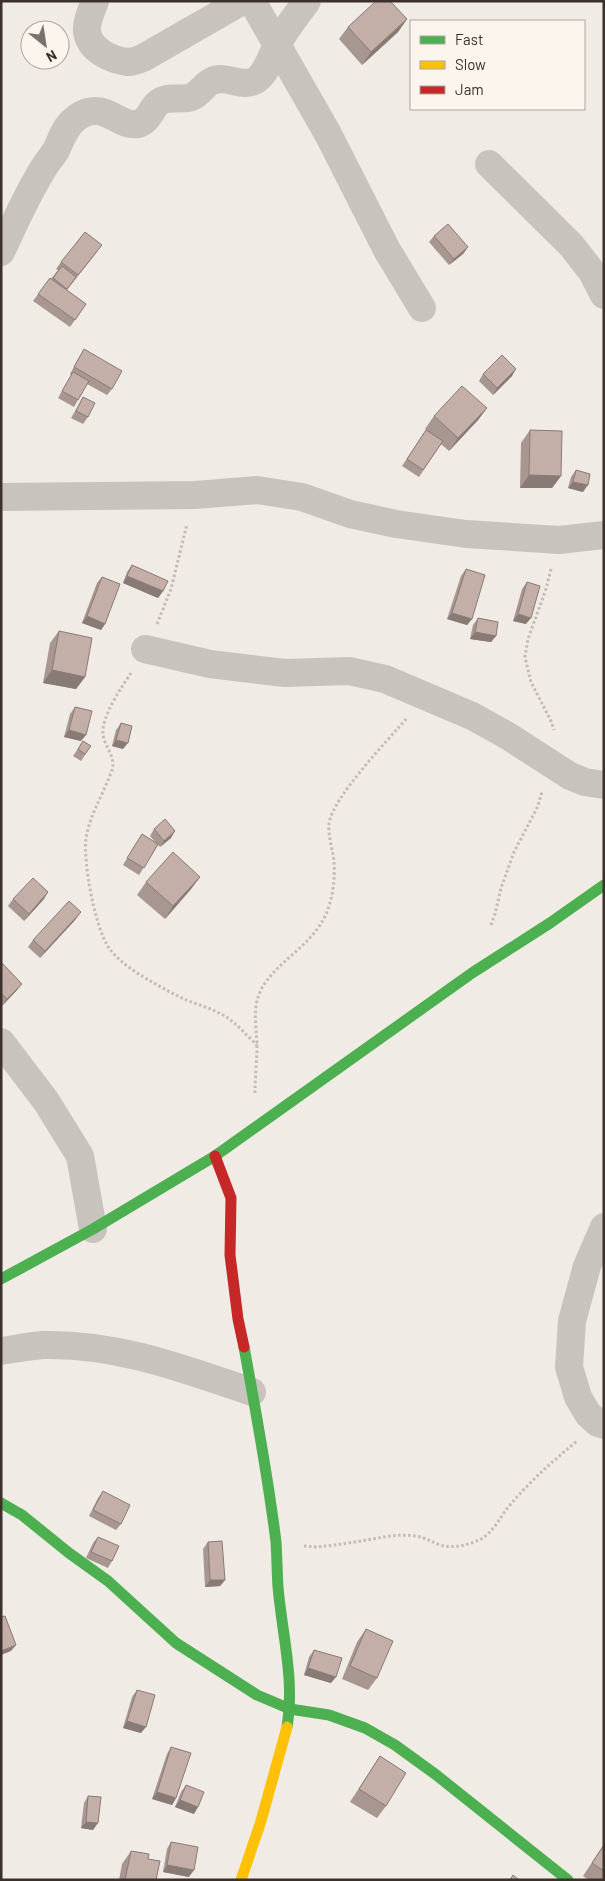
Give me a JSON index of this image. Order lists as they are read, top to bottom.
{
  "legend": ["Fast", "Slow", "Jam"],
  "north": "bottom right"
}
